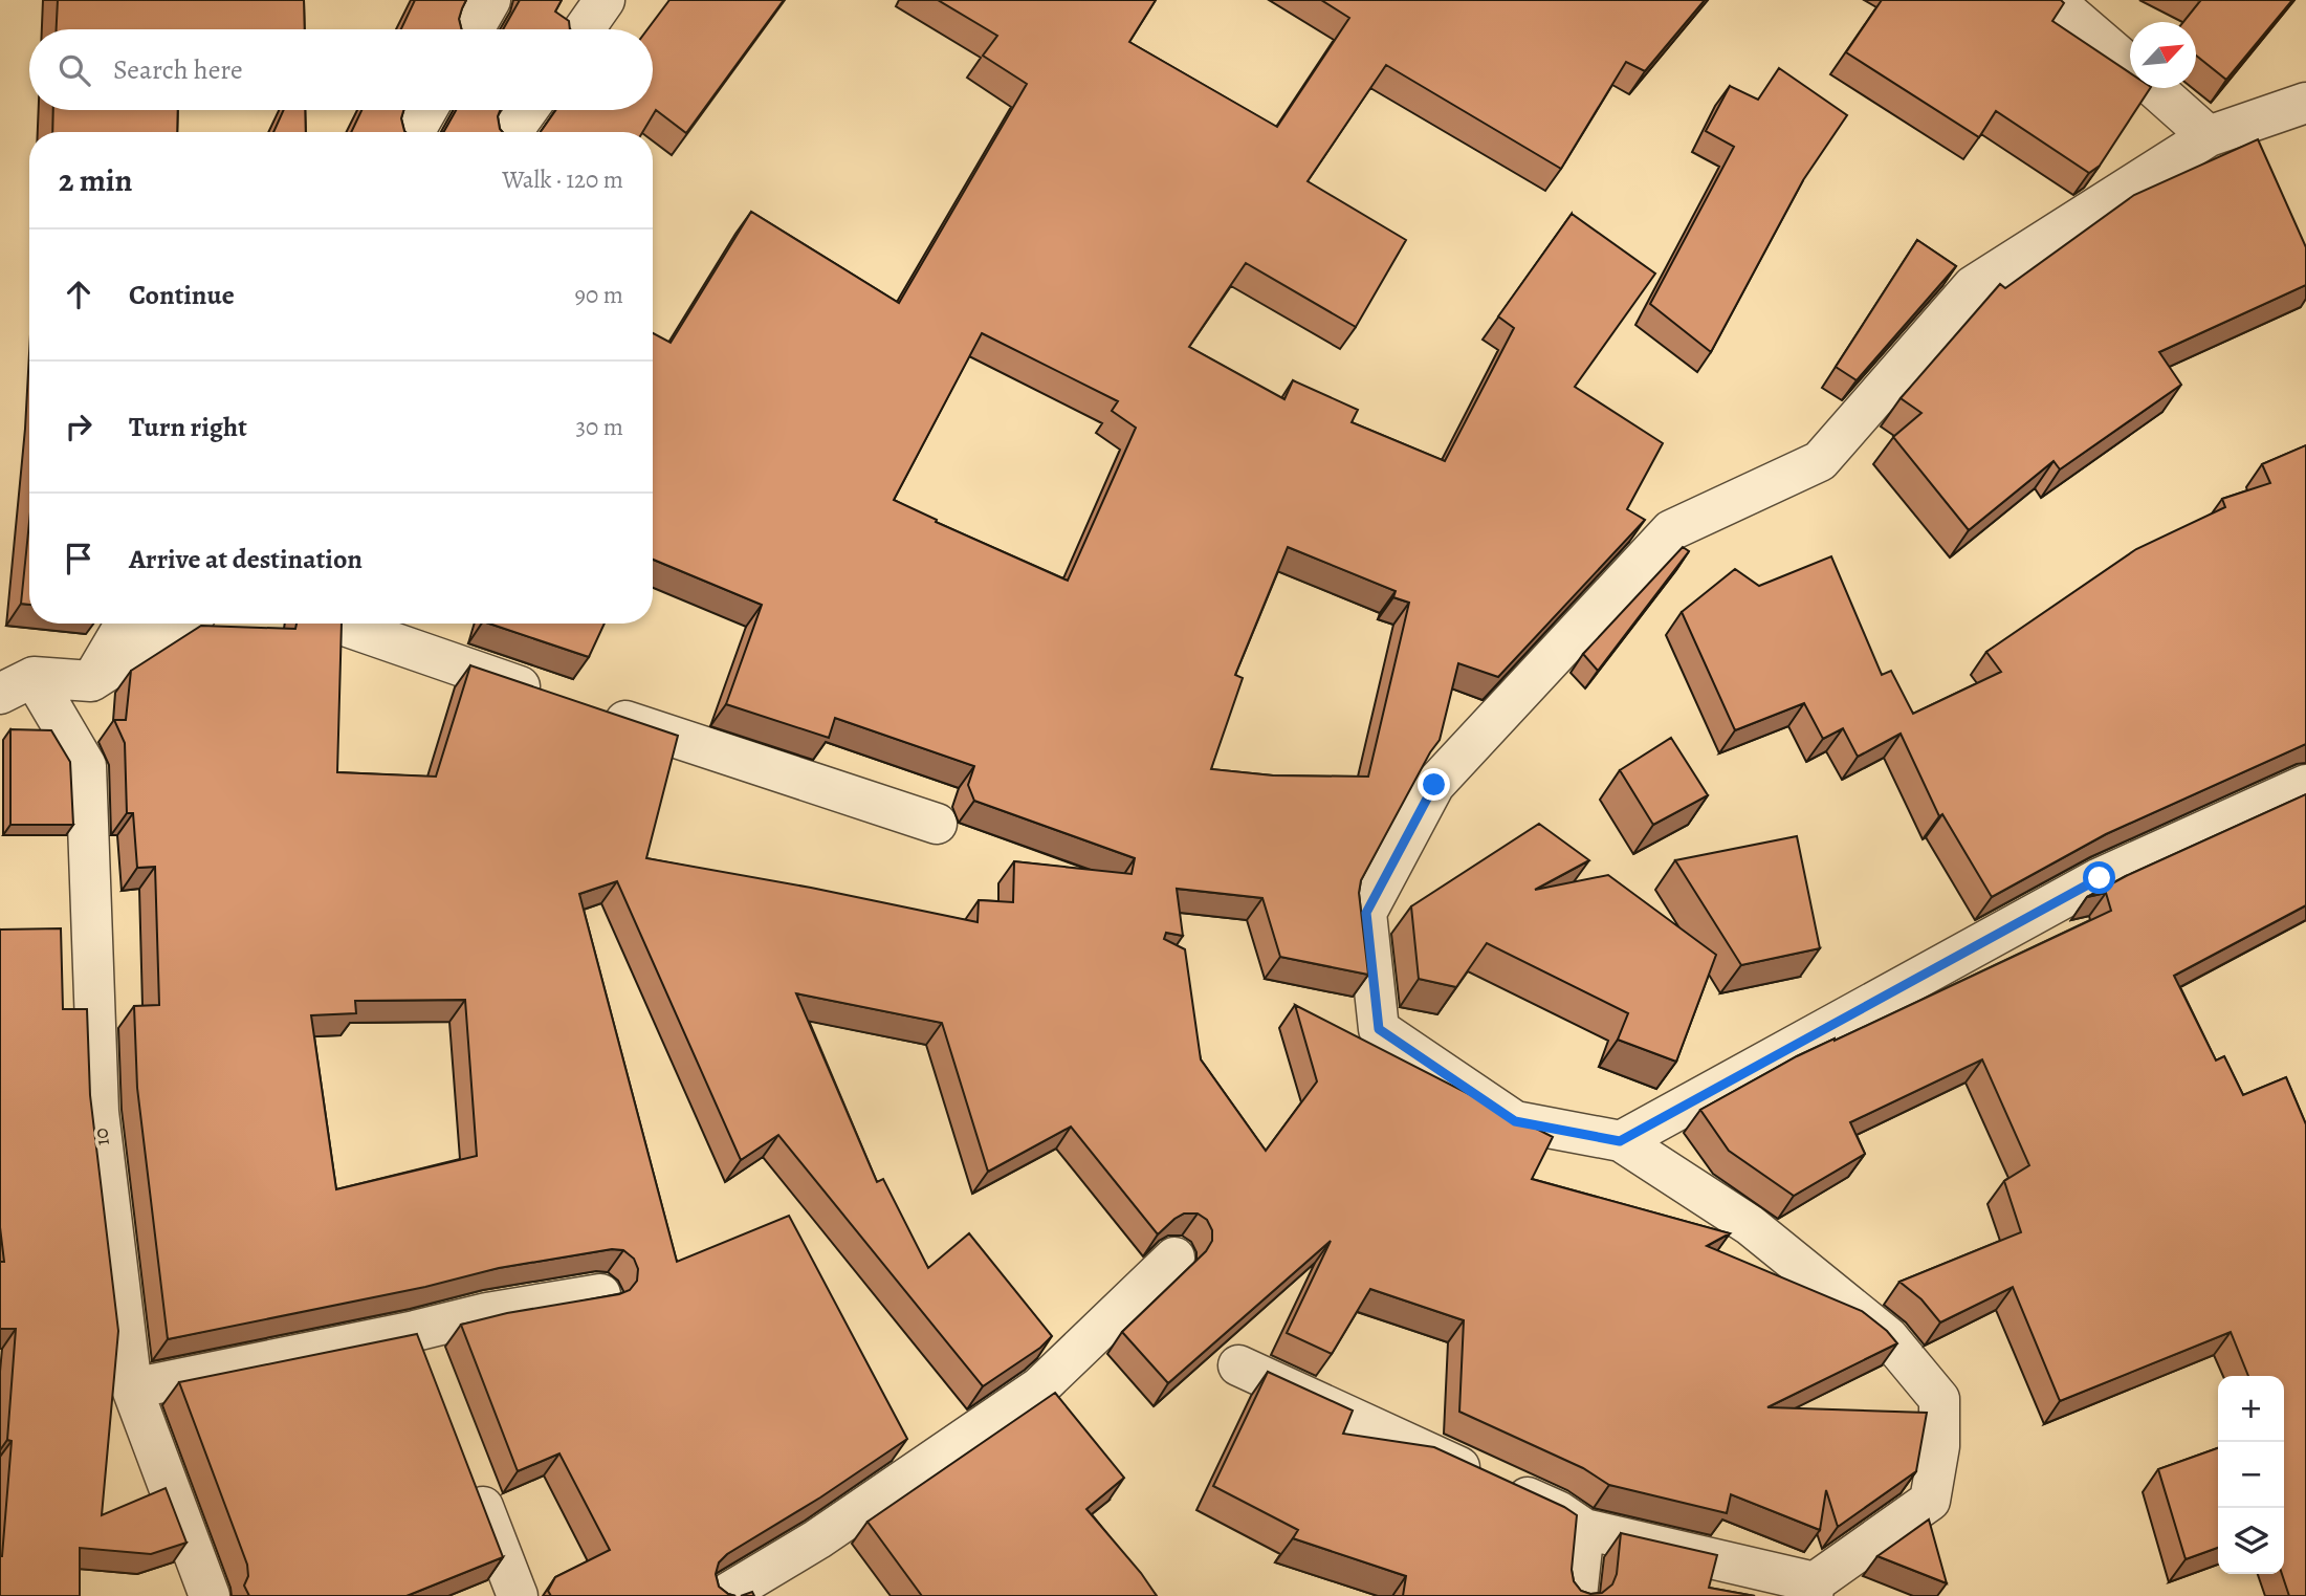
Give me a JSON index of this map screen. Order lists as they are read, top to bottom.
{
  "streets": {
    "street": ["10"]
  },
  "north": "top right",
  "page": {
    "search": "Search here",
    "heading": ["2 min", "Walk · 120 m"],
    "list": [
      ["Continue", "90 m"],
      ["Turn right", "30 m"],
      "Arrive at destination"
    ],
    "map_buttons": ["+", "−"]
  }
}
